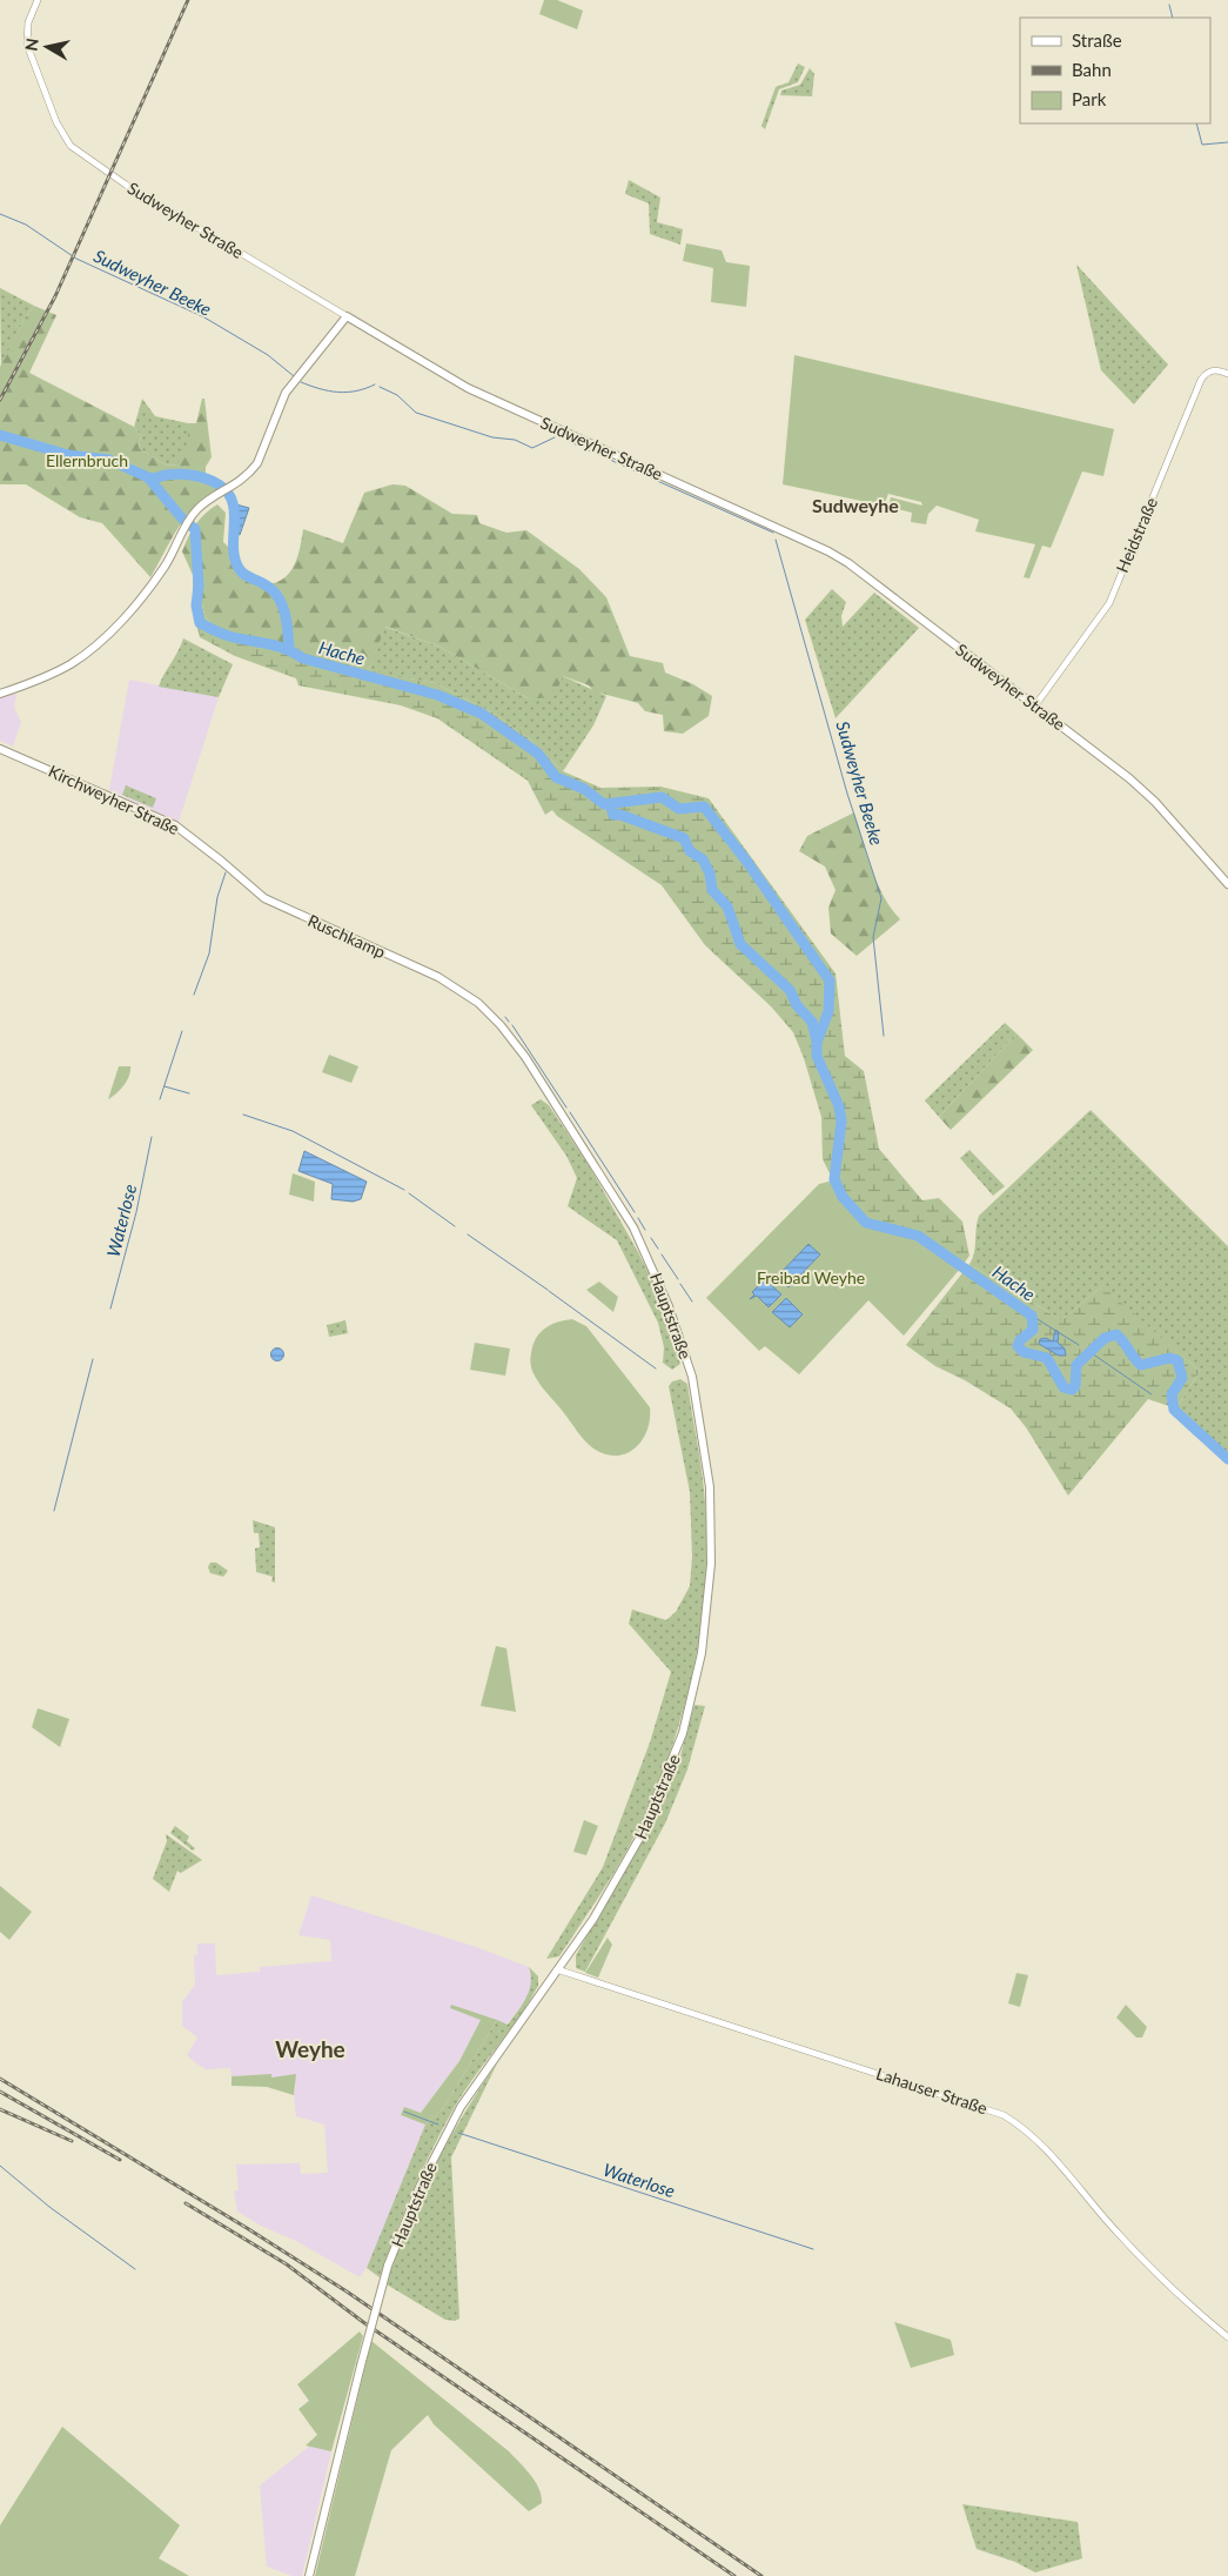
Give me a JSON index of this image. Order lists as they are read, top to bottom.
{
  "streets": {
    "main road": [
      "Sudweyher Straße",
      "Kirchweyher Straße",
      "Ruschkamp",
      "Hauptstraße"
    ],
    "street": ["Heidstraße", "Lahauser Straße"]
  },
  "crossings": [
    ["Sudweyher Straße", "Heidstraße"],
    ["Kirchweyher Straße", "Ruschkamp"],
    ["Ruschkamp", "Hauptstraße"],
    ["Hauptstraße", "Lahauser Straße"]
  ],
  "districts": ["Sudweyhe", "Weyhe"],
  "water": ["Sudweyher Beeke", "Hache", "Waterlose"],
  "parks": ["Ellernbruch", "Freibad Weyhe"],
  "legend": ["Straße", "Bahn", "Park"],
  "north": "left"
}
